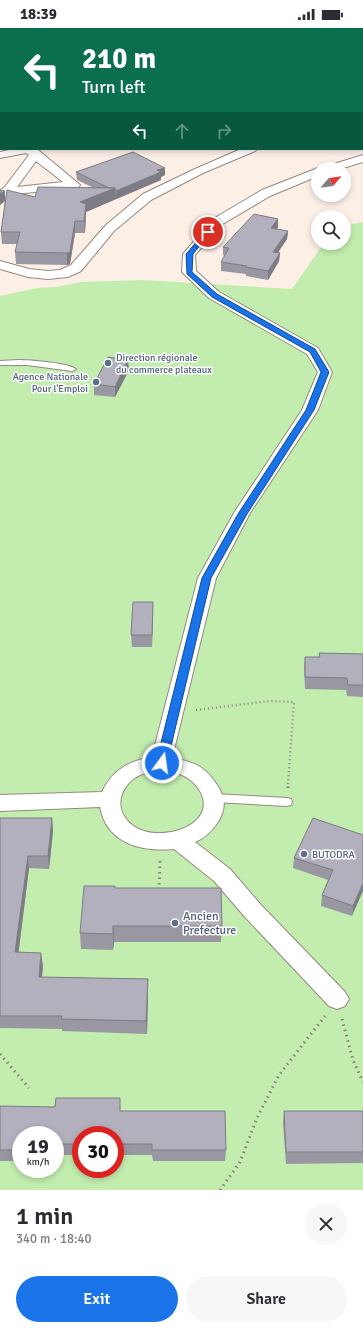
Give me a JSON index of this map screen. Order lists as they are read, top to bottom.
{
  "places": [
    "Direction régionale du commerce plateaux",
    "Agence Nationale Pour l'Emploi",
    "BUTODRA",
    "Ancien Prefecture"
  ],
  "north": "top right",
  "page": {
    "status": "18:39",
    "turn": ["210 m", "Turn left"],
    "speed": "19 km/h",
    "limit": "30",
    "heading": ["1 min", "340 m · 18:40"],
    "buttons": ["Exit", "Share"]
  }
}
